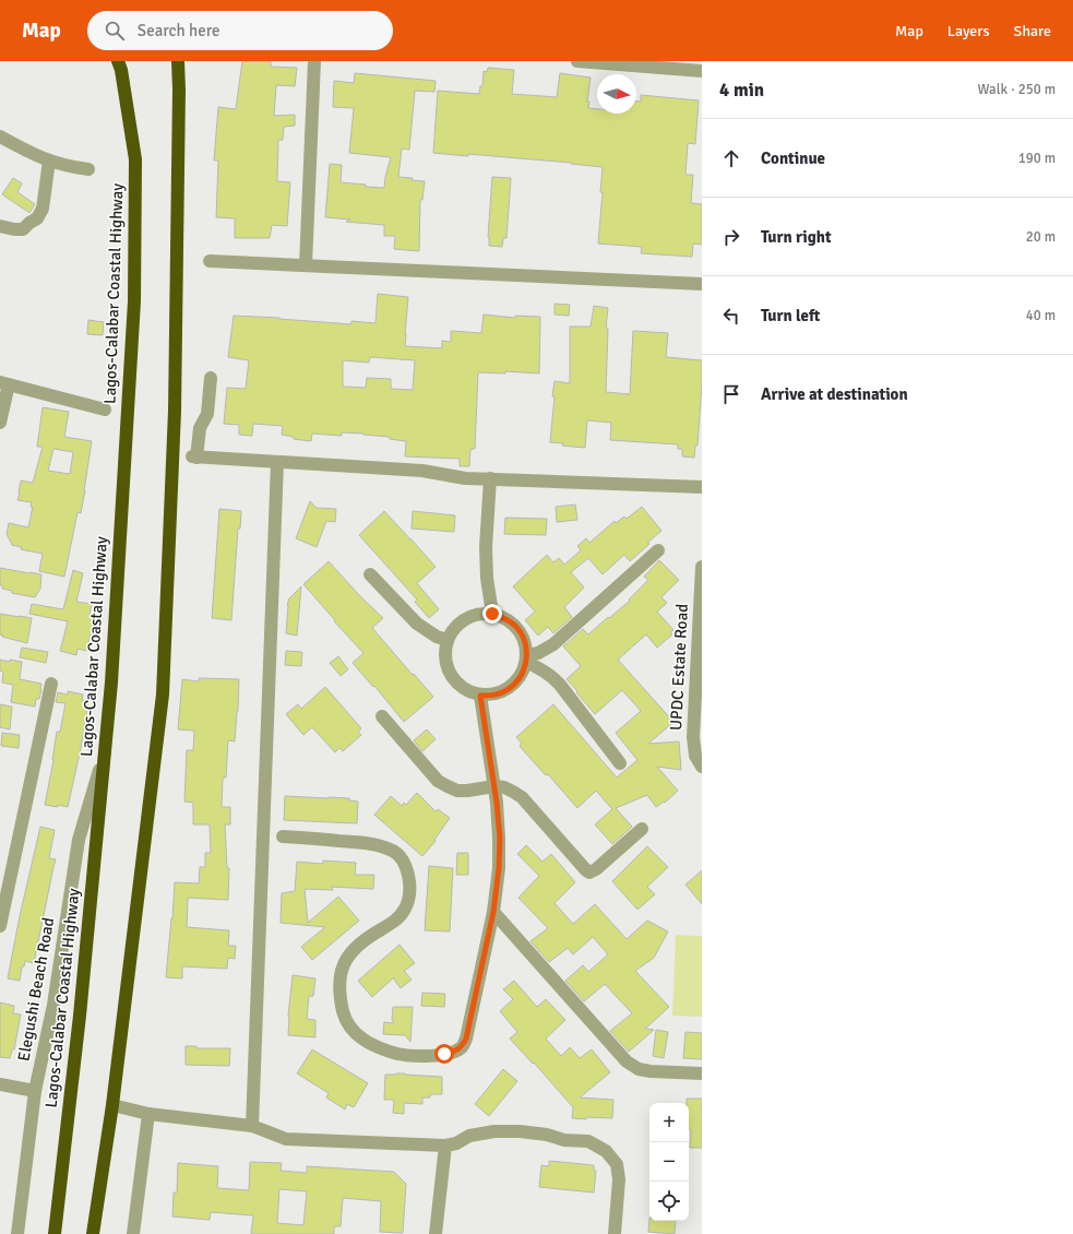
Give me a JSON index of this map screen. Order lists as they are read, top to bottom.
{
  "streets": {
    "highway": ["Lagos-Calabar Coastal Highway"],
    "street": ["UPDC Estate Road", "Elegushi Beach Road"]
  },
  "crossings": [
    ["Lagos-Calabar Coastal Highway", "Elegushi Beach Road"]
  ],
  "north": "right",
  "page": {
    "header": "Map",
    "search": "Search here",
    "nav": ["Map", "Layers", "Share"],
    "heading": ["4 min", "Walk · 250 m"],
    "list": [
      ["Continue", "190 m"],
      ["Turn right", "20 m"],
      ["Turn left", "40 m"],
      "Arrive at destination"
    ],
    "map_buttons": ["+", "−"]
  }
}
